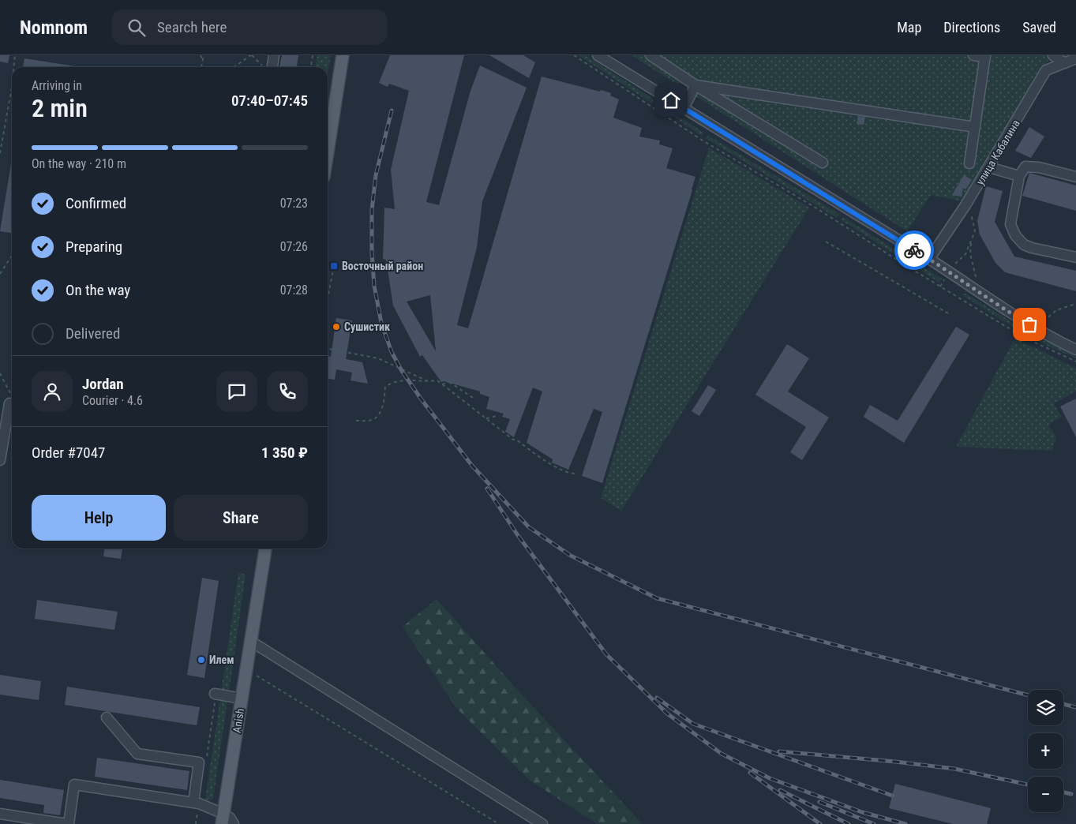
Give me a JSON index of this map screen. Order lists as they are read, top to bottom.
{
  "streets": {
    "main road": ["Anish"],
    "street": ["улица Кабалина"]
  },
  "places": {
    "transit": ["Восточный район"],
    "other": ["Сушистик", "Илем"]
  },
  "page": {
    "header": "Nomnom",
    "search": "Search here",
    "nav": ["Map", "Directions", "Saved"],
    "heading": ["2 min", "Arriving in", "07:40–07:45"],
    "panel": [
      "Jordan",
      "Courier · 4.6",
      "Order #7047",
      "1 350 ₽"
    ],
    "bar": "On the way · 210 m",
    "list": [
      ["Confirmed", "07:23"],
      ["Preparing", "07:26"],
      ["On the way", "07:28"],
      "Delivered"
    ],
    "buttons": ["Help", "Share"],
    "map_buttons": ["+", "−"]
  }
}
